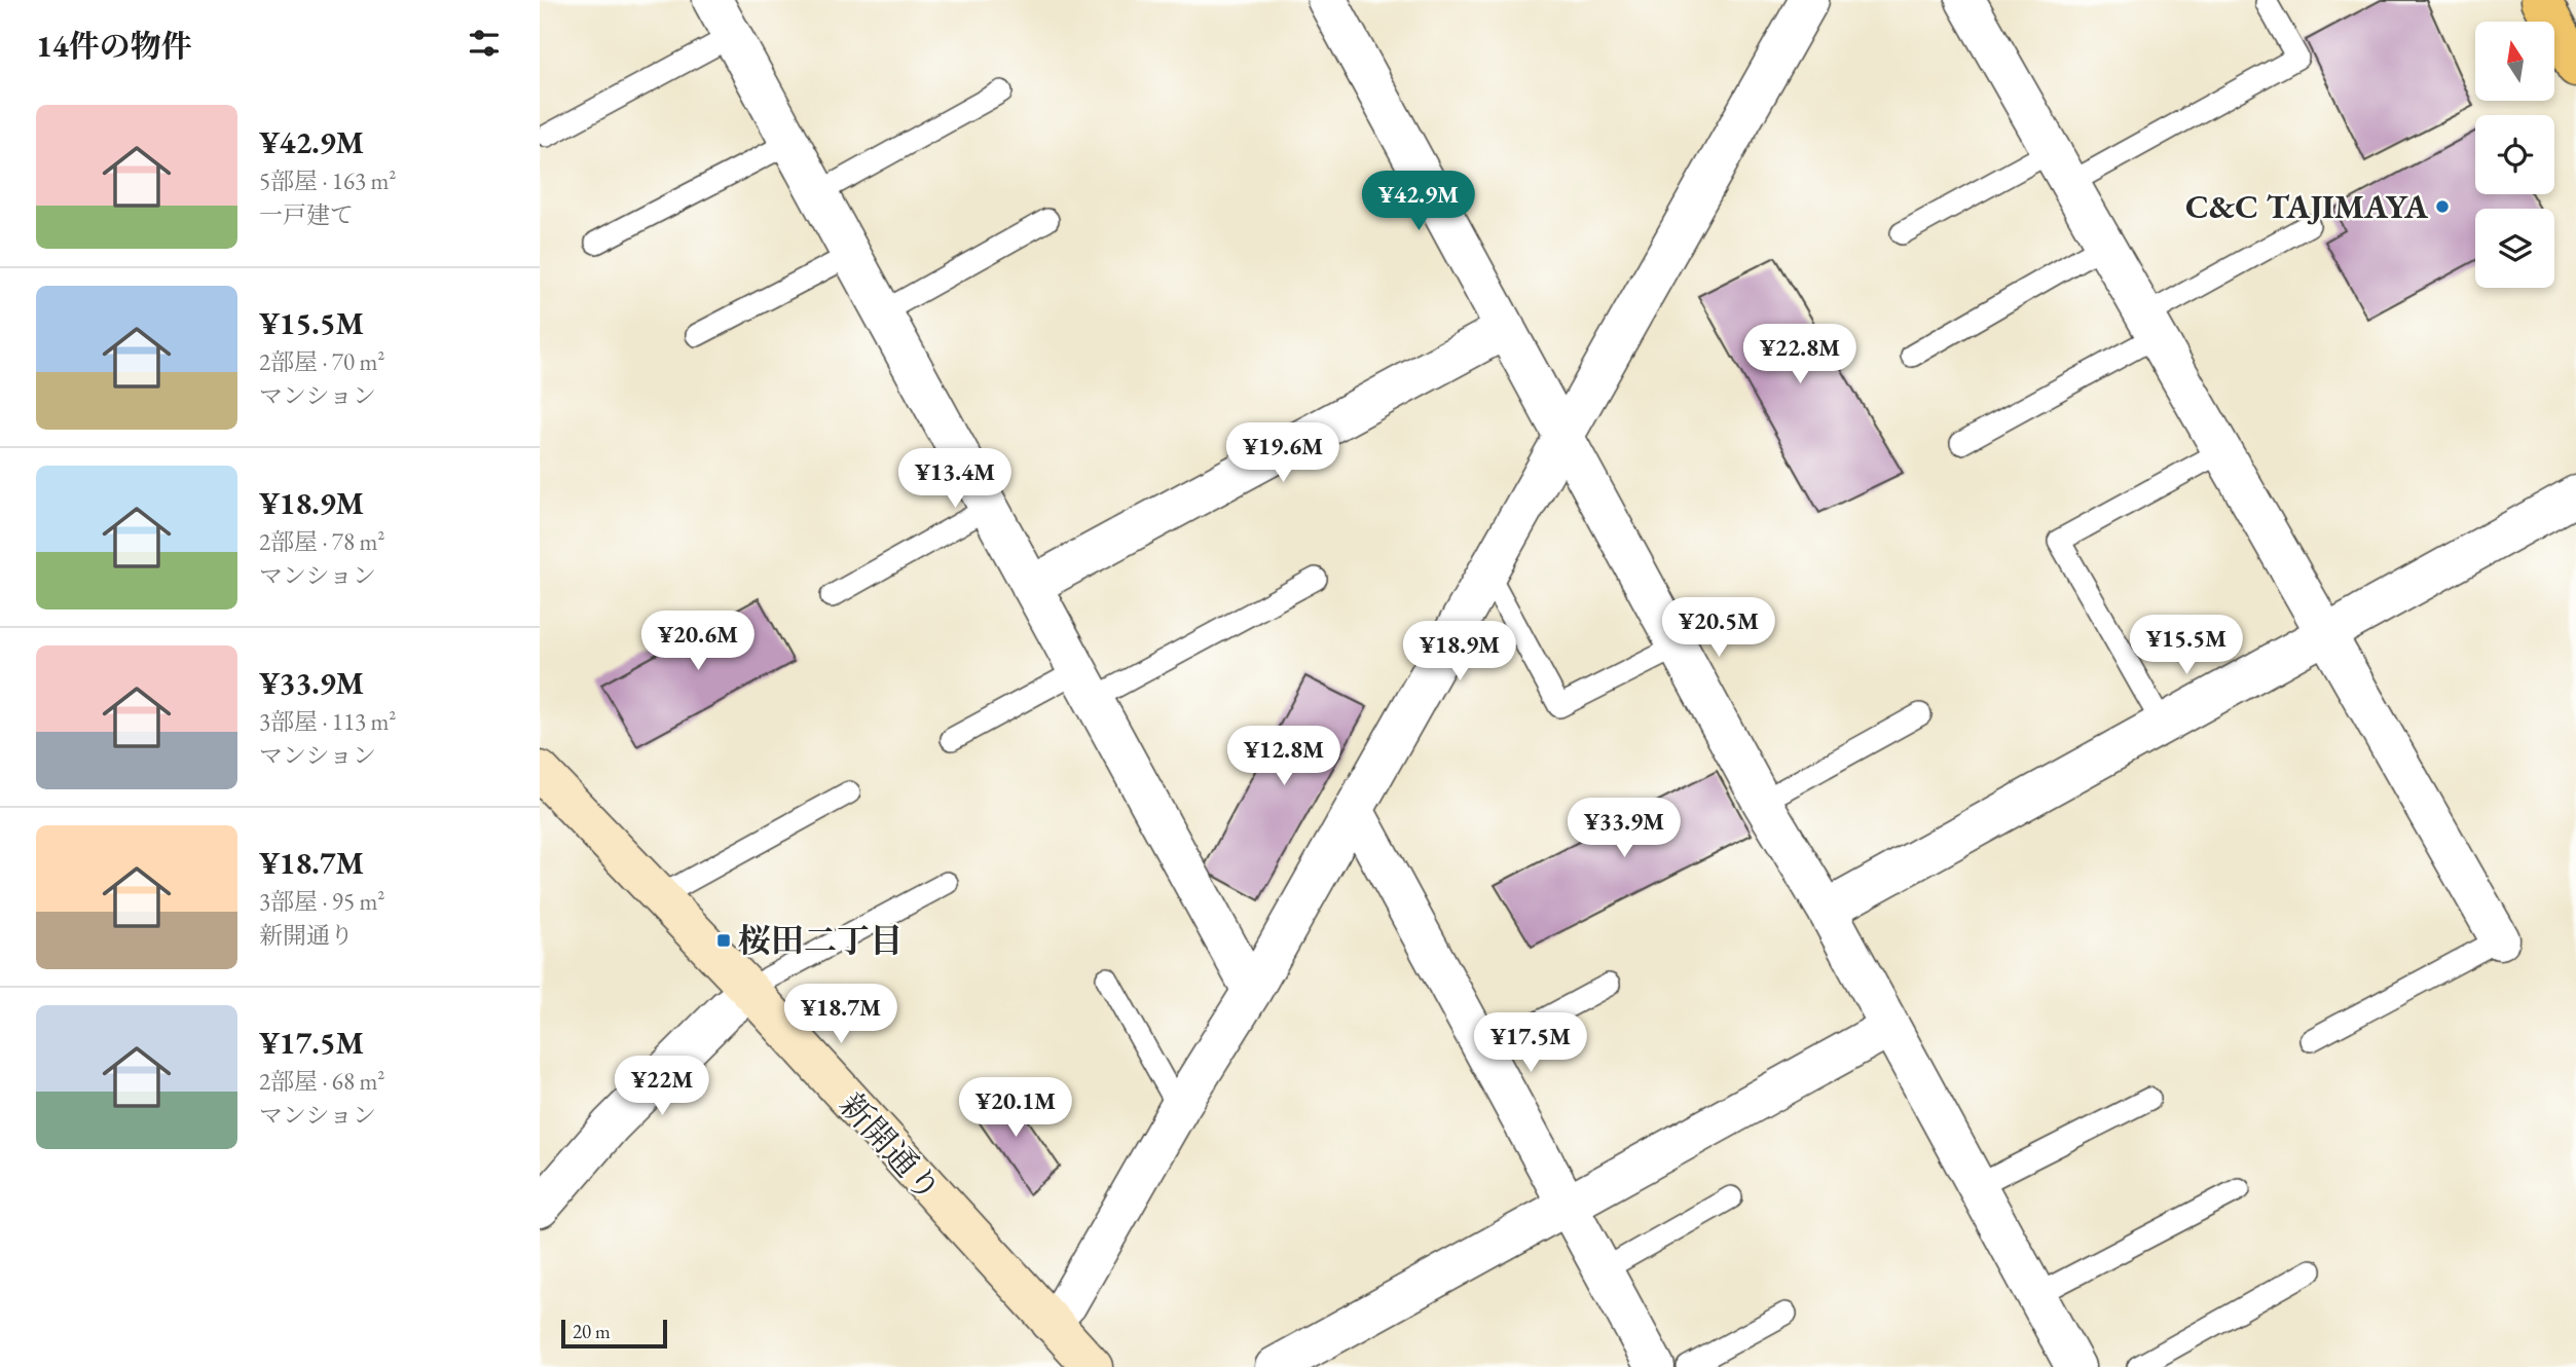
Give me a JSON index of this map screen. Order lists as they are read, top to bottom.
{
  "streets": {
    "street": ["新開通り"]
  },
  "places": {
    "other": ["C&C TAJIMAYA"],
    "transit": ["桜田二丁目"]
  },
  "scale_bar": "20 m",
  "north": "top",
  "page": {
    "heading": "14件の物件",
    "list": [
      {
        "name": "¥42.9M",
        "note": "5部屋 · 163 m² · 一戸建て"
      },
      {
        "name": "¥15.5M",
        "note": "2部屋 · 70 m² · マンション"
      },
      {
        "name": "¥18.9M",
        "note": "2部屋 · 78 m² · マンション"
      },
      {
        "name": "¥33.9M",
        "note": "3部屋 · 113 m² · マンション"
      },
      {
        "name": "¥18.7M",
        "note": "3部屋 · 95 m² · 新開通り"
      },
      {
        "name": "¥17.5M",
        "note": "2部屋 · 68 m² · マンション"
      }
    ],
    "price": [
      "¥42.9M",
      "¥22.8M",
      "¥19.6M",
      "¥13.4M",
      "¥20.5M",
      "¥20.6M",
      "¥15.5M",
      "¥18.9M",
      "¥12.8M",
      "¥33.9M",
      "¥18.7M",
      "¥17.5M",
      "¥22M",
      "¥20.1M"
    ],
    "scale": "20 m"
  }
}
